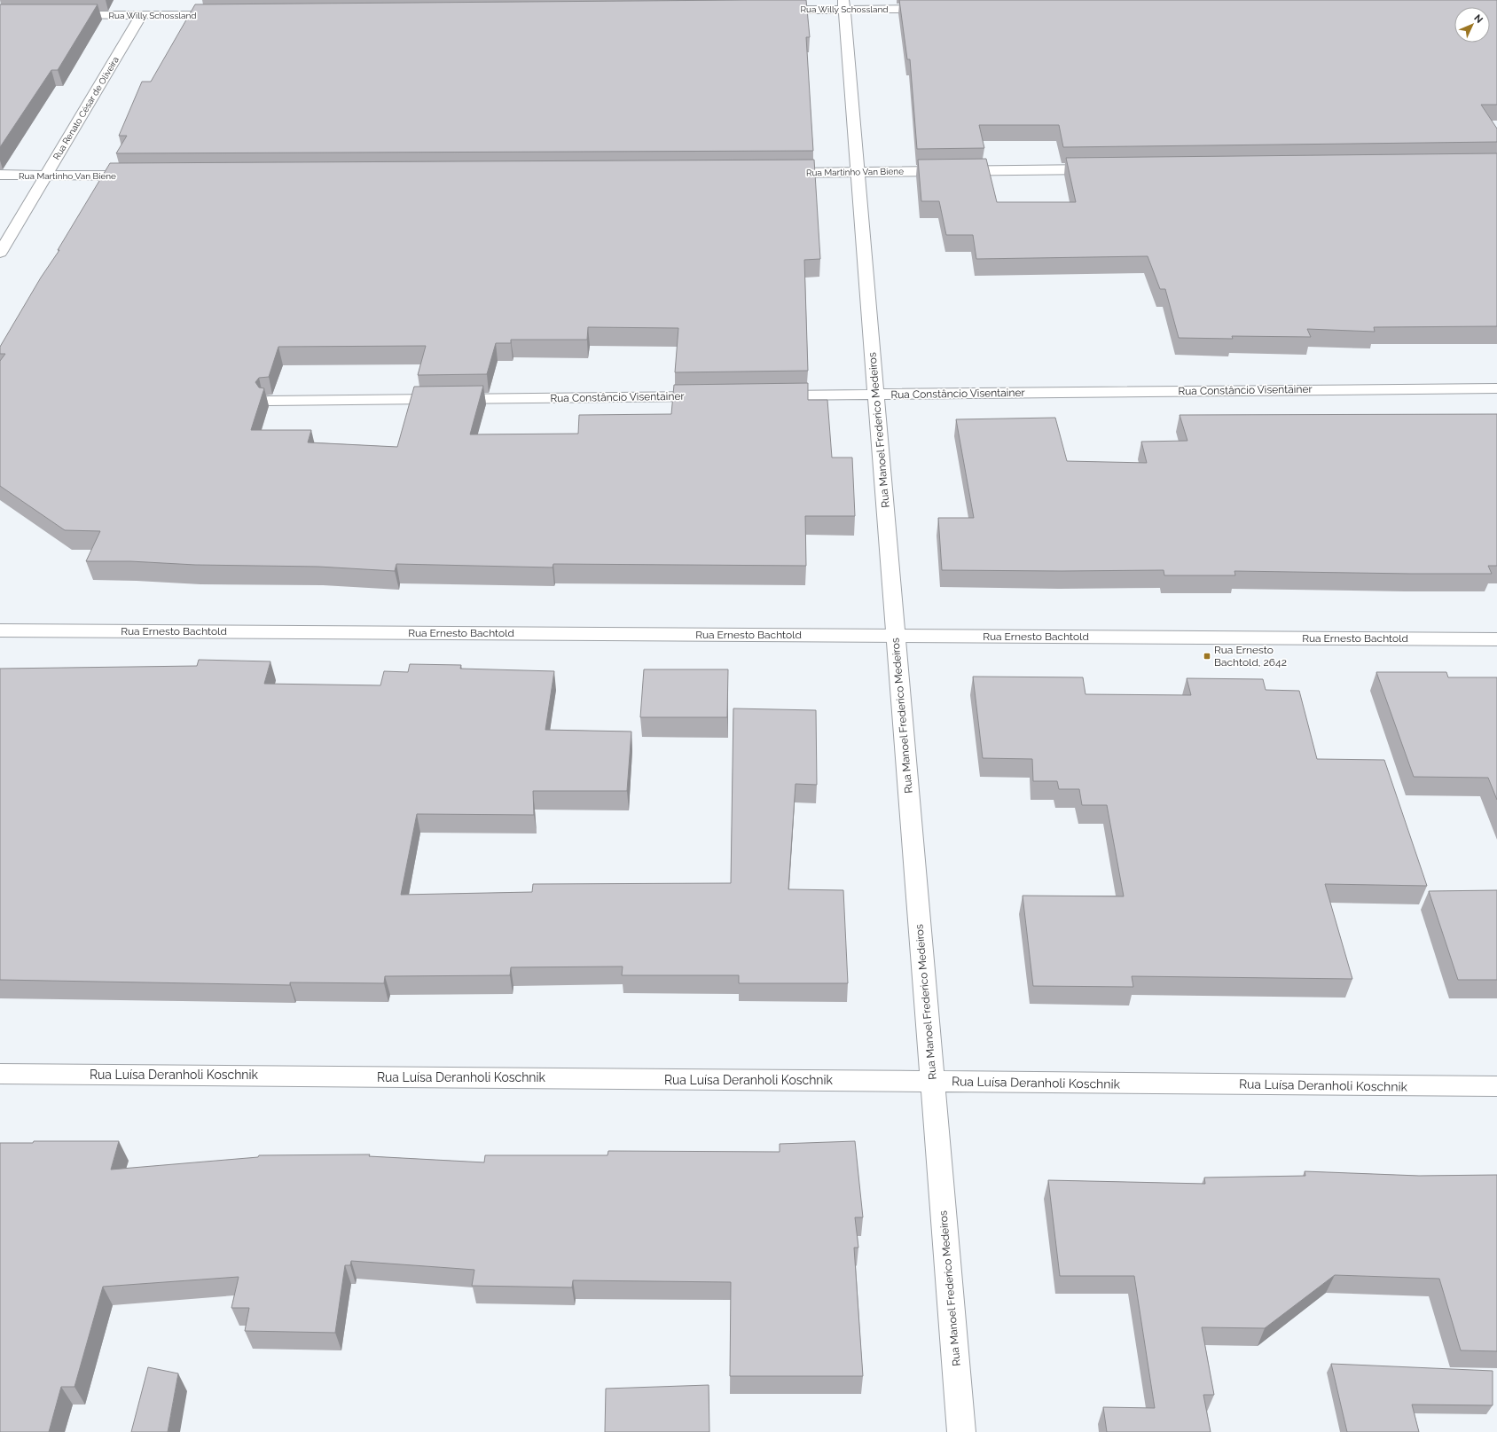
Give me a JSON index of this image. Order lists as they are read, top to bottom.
{
  "streets": {
    "street": [
      "Rua Willy Schossland",
      "Rua Renato César de Oliveira",
      "Rua Martinho Van Biene",
      "Rua Constâncio Visentainer",
      "Rua Manoel Frederico Medeiros",
      "Rua Ernesto Bachtold",
      "Rua Luísa Deranholi Koschnik"
    ]
  },
  "crossings": [
    ["Rua Willy Schossland", "Rua Renato César de Oliveira"],
    ["Rua Willy Schossland", "Rua Manoel Frederico Medeiros"],
    ["Rua Renato César de Oliveira", "Rua Martinho Van Biene"],
    ["Rua Martinho Van Biene", "Rua Manoel Frederico Medeiros"],
    ["Rua Constâncio Visentainer", "Rua Manoel Frederico Medeiros"],
    ["Rua Manoel Frederico Medeiros", "Rua Ernesto Bachtold"],
    ["Rua Manoel Frederico Medeiros", "Rua Luísa Deranholi Koschnik"]
  ],
  "places": {
    "transit": ["Rua Ernesto Bachtold, 2642"]
  },
  "north": "top right"
}
